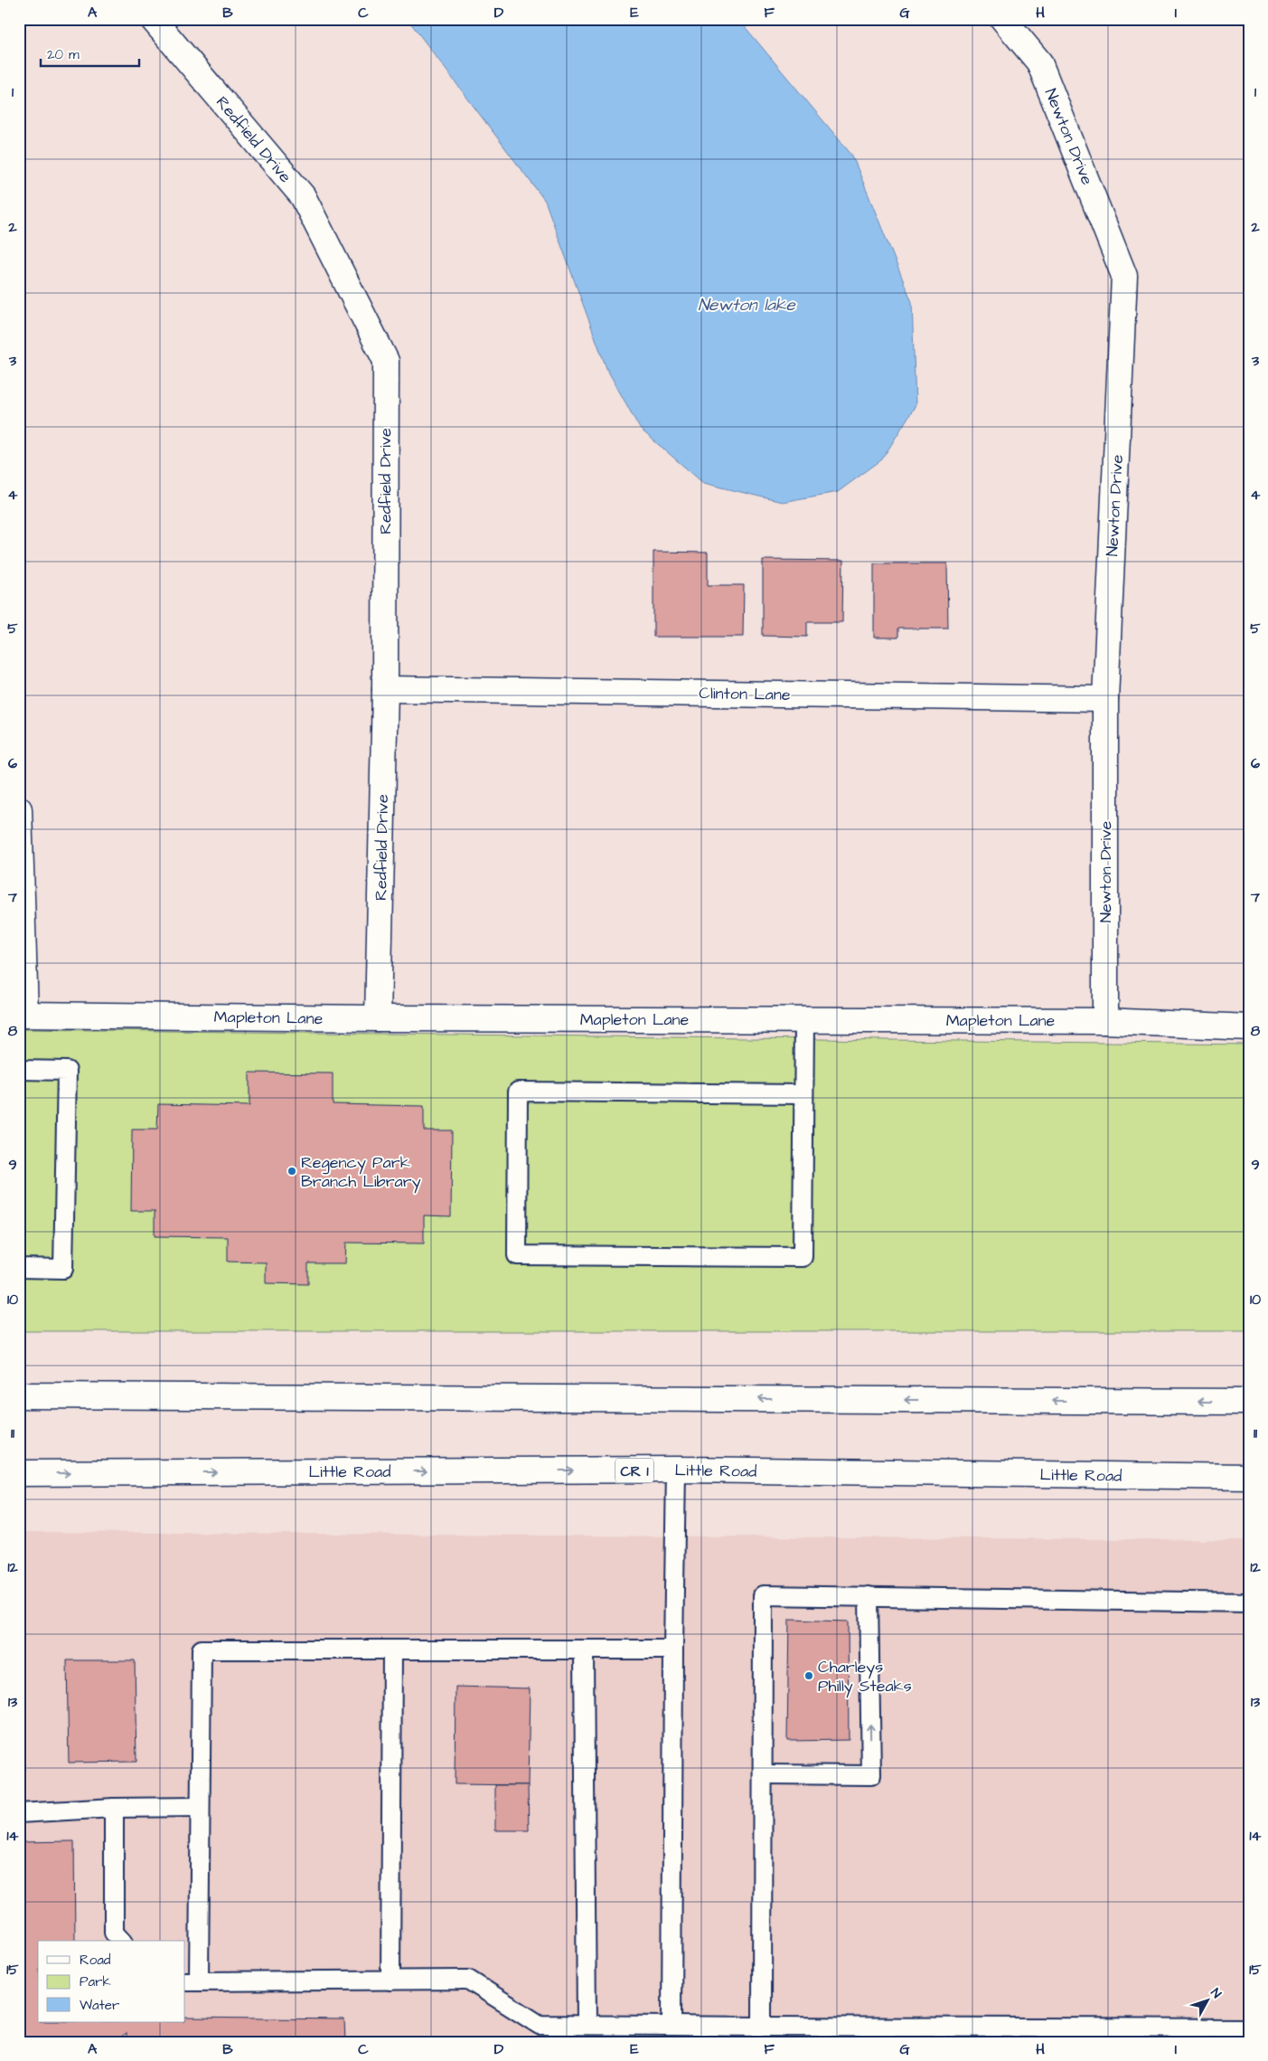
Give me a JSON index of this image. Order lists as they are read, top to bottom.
{
  "streets": {
    "street": [
      "Newton Drive",
      "Redfield Drive",
      "Clinton Lane",
      "Mapleton Lane",
      "CR 1",
      "Little Road"
    ]
  },
  "crossings": [
    ["Newton Drive", "Clinton Lane"],
    ["Newton Drive", "Mapleton Lane"],
    ["Redfield Drive", "Clinton Lane"],
    ["Redfield Drive", "Mapleton Lane"]
  ],
  "water": ["Newton lake"],
  "places": ["Regency Park Branch Library", "Charleys Philly Steaks"],
  "legend": ["Road", "Park", "Water"],
  "scale_bar": "20 m",
  "north": "top right",
  "grid": {
    "columns": [
      "A",
      "B",
      "C",
      "D",
      "E",
      "F",
      "G",
      "H",
      "I"
    ],
    "rows": [
      "1",
      "2",
      "3",
      "4",
      "5",
      "6",
      "7",
      "8",
      "9",
      "10",
      "11",
      "12",
      "13",
      "14",
      "15"
    ]
  }
}
